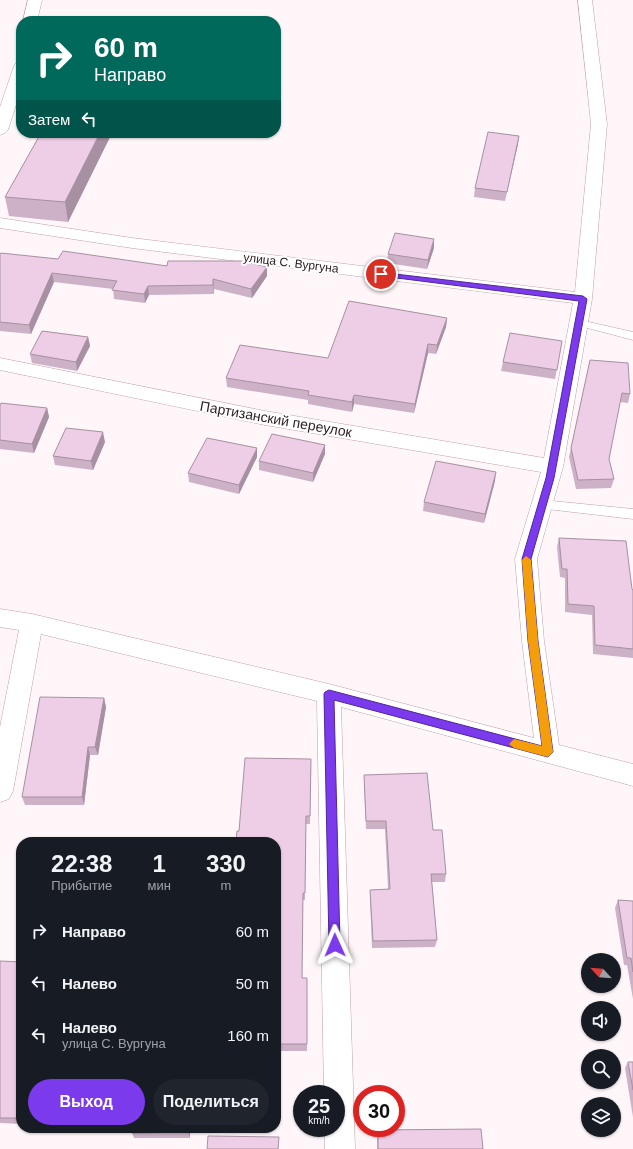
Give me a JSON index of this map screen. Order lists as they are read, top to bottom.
{
  "streets": {
    "street": ["улица С. Вургуна", "Партизанский переулок"]
  },
  "north": "top left",
  "page": {
    "turn": ["60 m", "Направо"],
    "then": "Затем",
    "eta": [
      "22:38",
      "Прибытие",
      "1",
      "мин",
      "330",
      "m"
    ],
    "list": [
      {
        "name": "Направо",
        "value": "60 m"
      },
      {
        "name": "Налево",
        "value": "50 m"
      },
      {
        "name": "Налево",
        "note": "улица С. Вургуна",
        "value": "160 m"
      }
    ],
    "buttons": ["Выход", "Поделиться"],
    "speed": "25 km/h",
    "limit": "30"
  }
}
